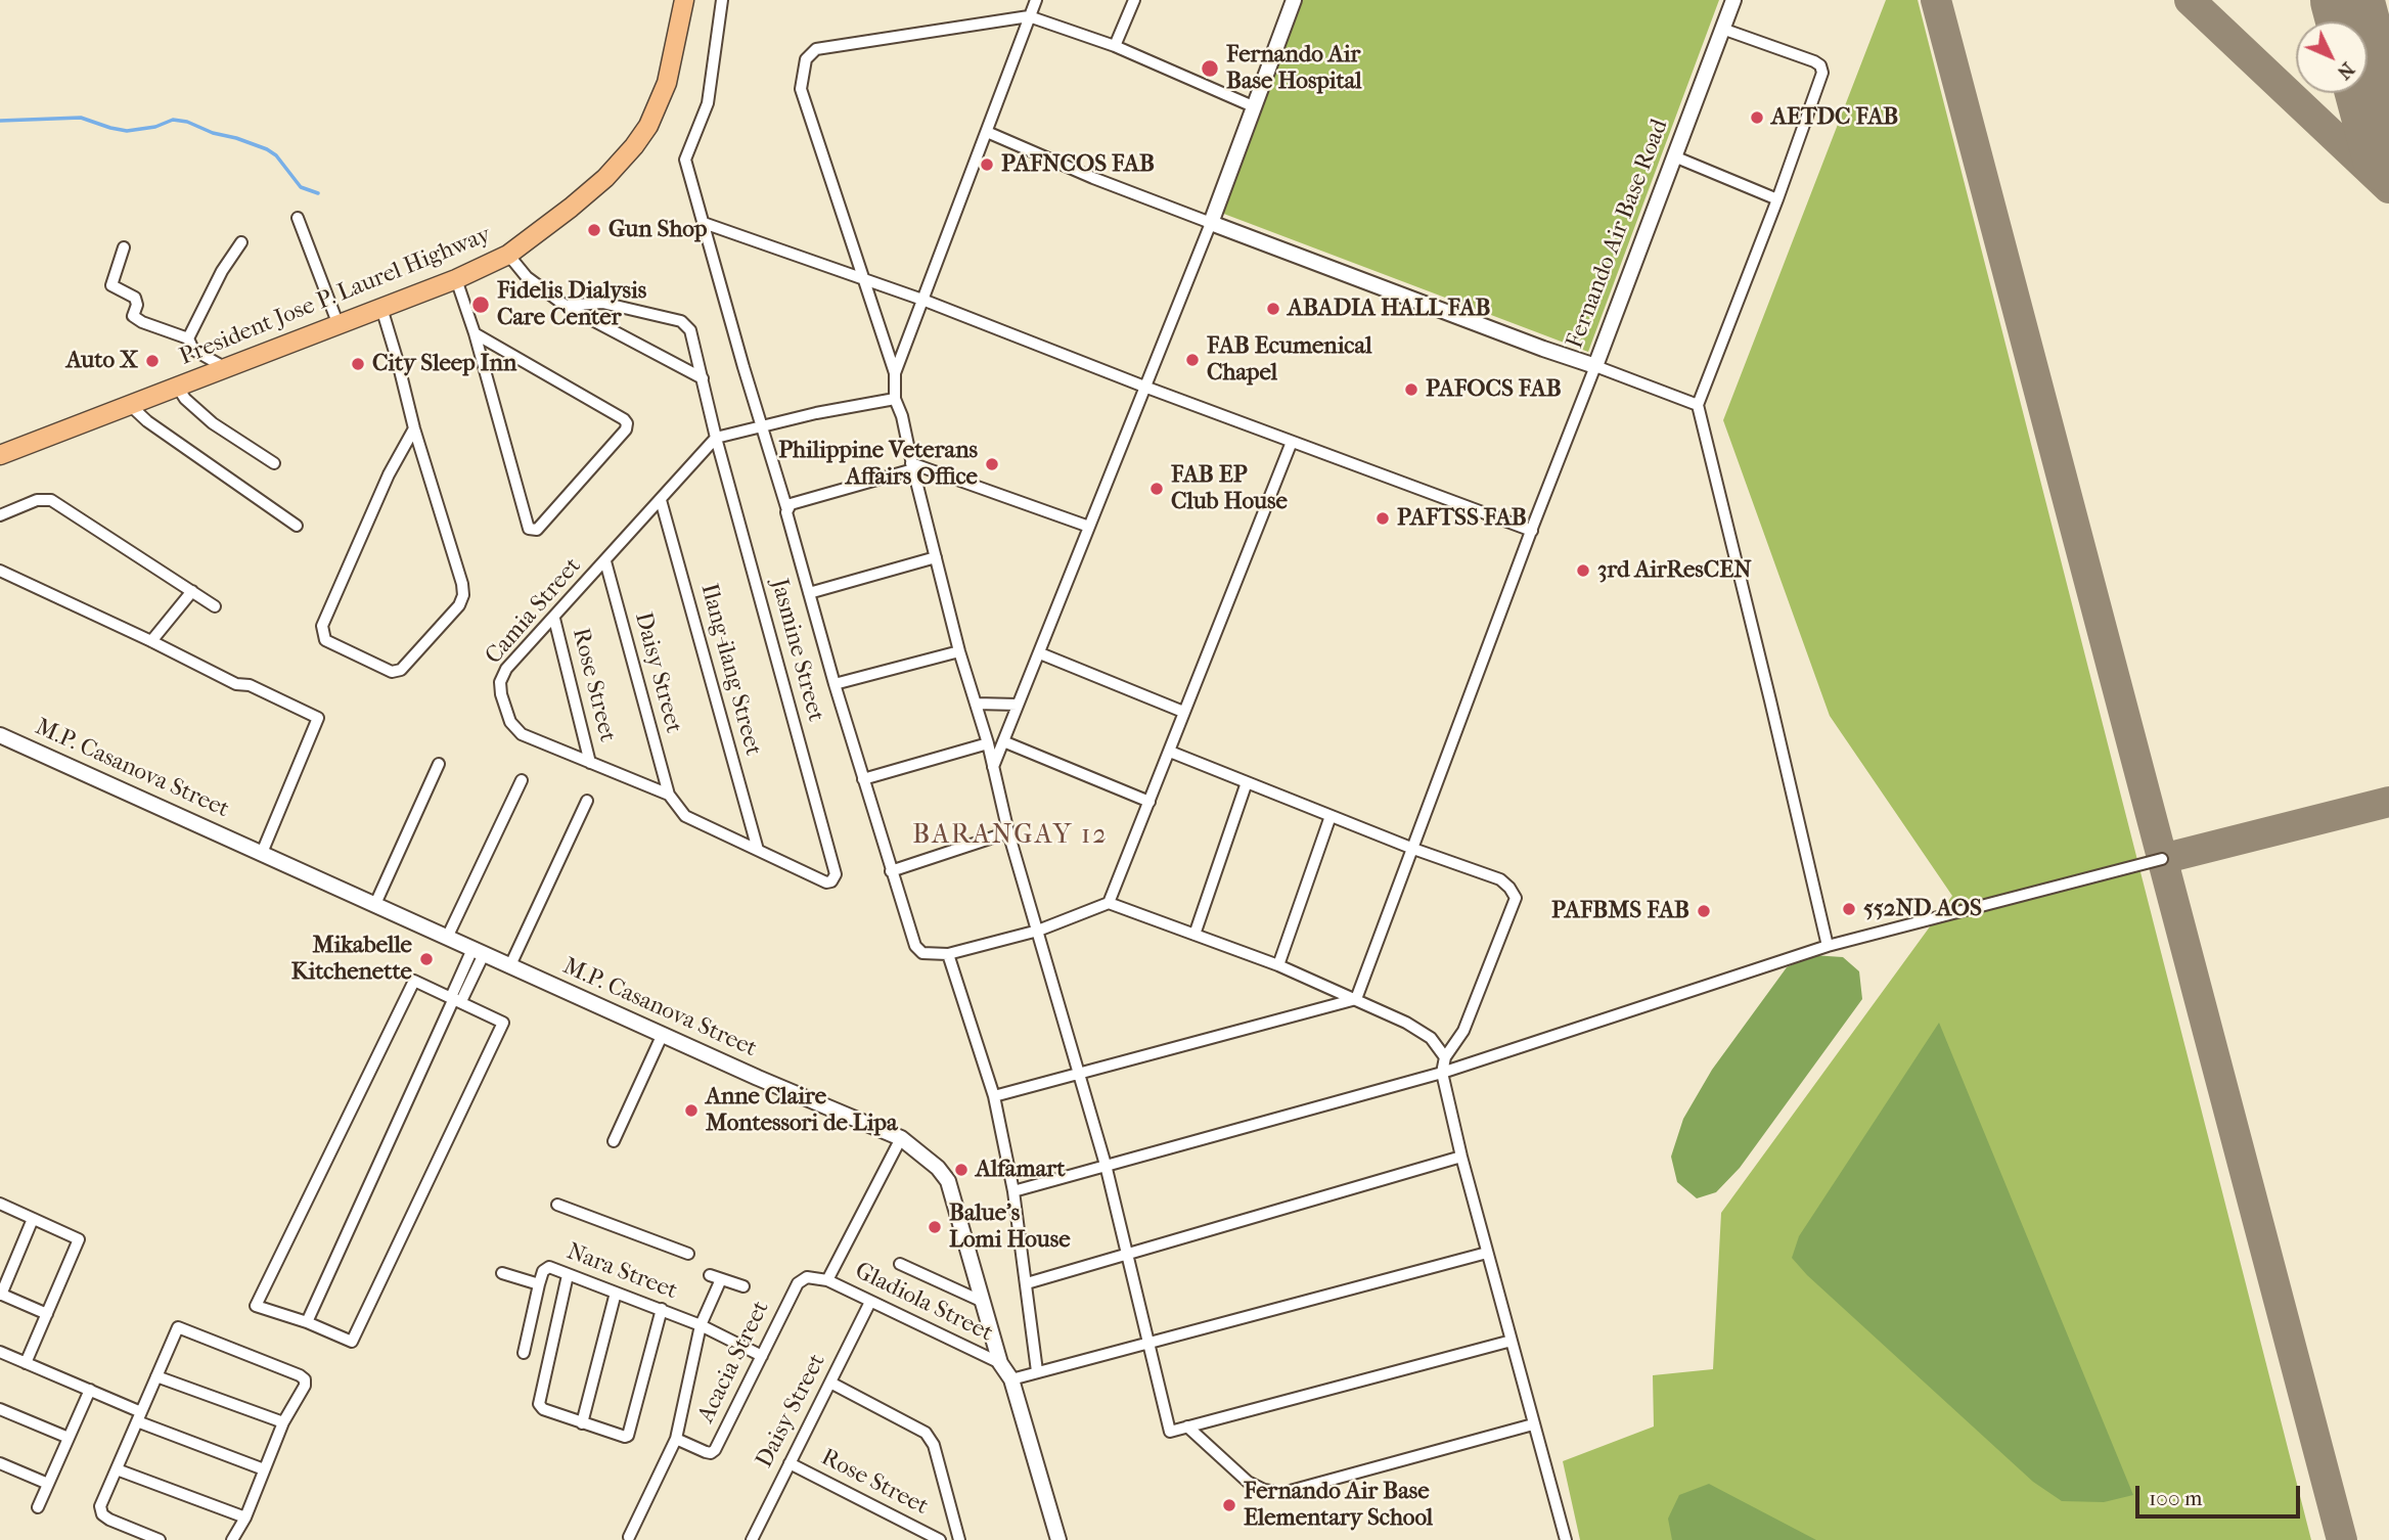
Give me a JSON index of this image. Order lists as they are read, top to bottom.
{
  "streets": {
    "highway": ["President Jose P. Laurel Highway"],
    "street": [
      "Fernando Air Base Road",
      "Camia Street",
      "Jasmine Street",
      "Ilang-ilang Street",
      "Daisy Street",
      "Rose Street",
      "M.P. Casanova Street",
      "Nara Street",
      "Gladiola Street",
      "Acacia Street"
    ]
  },
  "crossings": [
    ["Camia Street", "Jasmine Street"],
    ["Camia Street", "Ilang-ilang Street"],
    ["Camia Street", "Daisy Street"],
    ["Camia Street", "Rose Street"],
    ["Jasmine Street", "Ilang-ilang Street"],
    ["Daisy Street", "Rose Street"],
    ["Daisy Street", "Gladiola Street"],
    ["M.P. Casanova Street", "Gladiola Street"],
    ["Nara Street", "Acacia Street"],
    ["Gladiola Street", "Acacia Street"]
  ],
  "districts": ["BARANGAY 12"],
  "places": [
    "Fernando Air Base Hospital",
    "AETDC FAB",
    "PAFNCOS FAB",
    "Gun Shop",
    "Fidelis Dialysis Care Center",
    "ABADIA HALL FAB",
    "FAB Ecumenical Chapel",
    "Auto X",
    "City Sleep Inn",
    "PAFOCS FAB",
    "Philippine Veterans Affairs Office",
    "FAB EP Club House",
    "PAFTSS FAB",
    "3rd AirResCEN",
    "552ND AOS",
    "PAFBMS FAB",
    "Mikabelle Kitchenette",
    "Anne Claire Montessori de Lipa",
    "Alfamart",
    "Balue's Lomi House",
    "Fernando Air Base Elementary School"
  ],
  "scale_bar": "100 m",
  "north": "bottom right"
}
